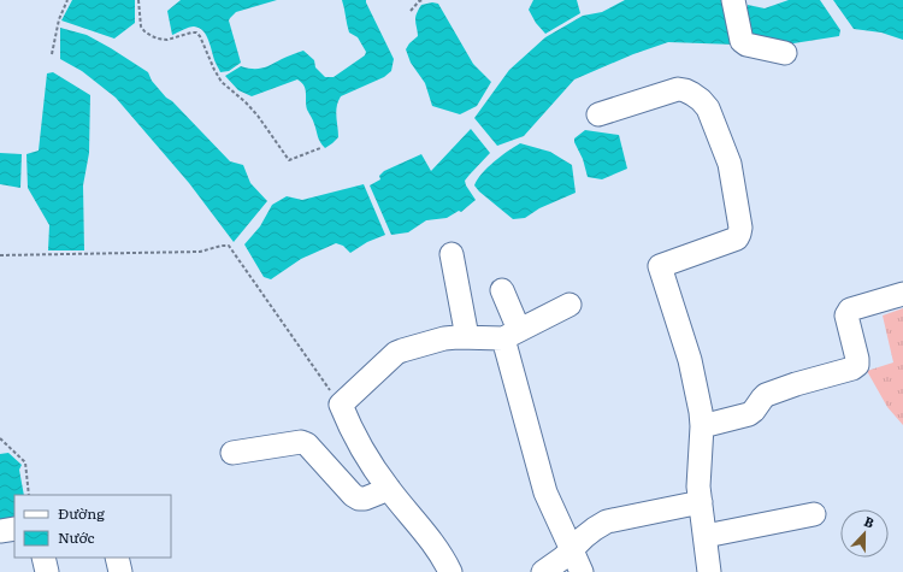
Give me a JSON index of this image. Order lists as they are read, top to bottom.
{
  "legend": ["Đường", "Nước"],
  "north": "top"
}
